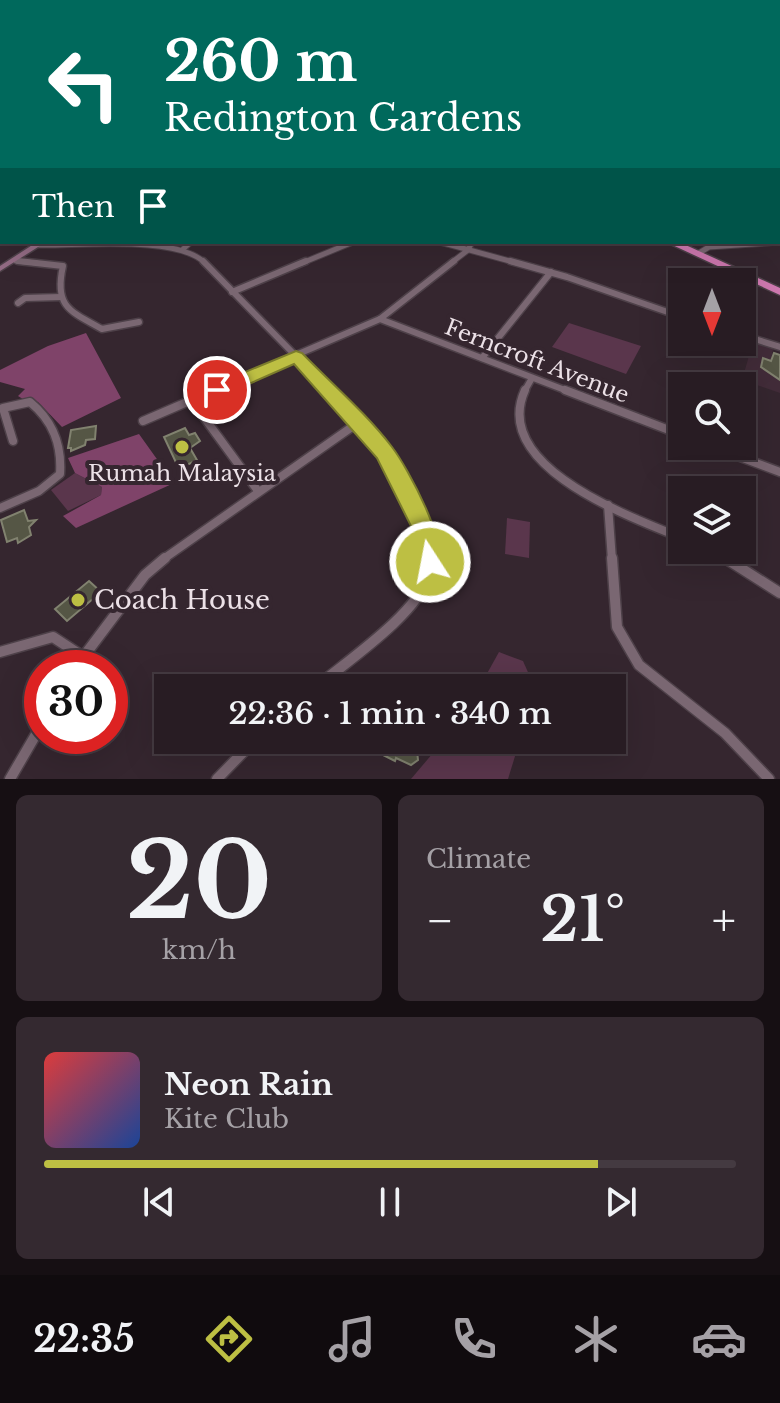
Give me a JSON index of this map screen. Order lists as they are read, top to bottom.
{
  "streets": {
    "street": ["Ferncroft Avenue"]
  },
  "places": ["Rumah Malaysia", "Coach House"],
  "north": "bottom",
  "page": {
    "turn": ["260 m", "Redington Gardens"],
    "then": "Then",
    "limit": "30",
    "trip": "22:36 · 1 min · 340 m",
    "tile": [
      ["20", "km/h"],
      "Climate"
    ],
    "heat": ["−", "21°", "+"],
    "song": ["Neon Rain", "Kite Club"],
    "tabs": "22:35"
  }
}
